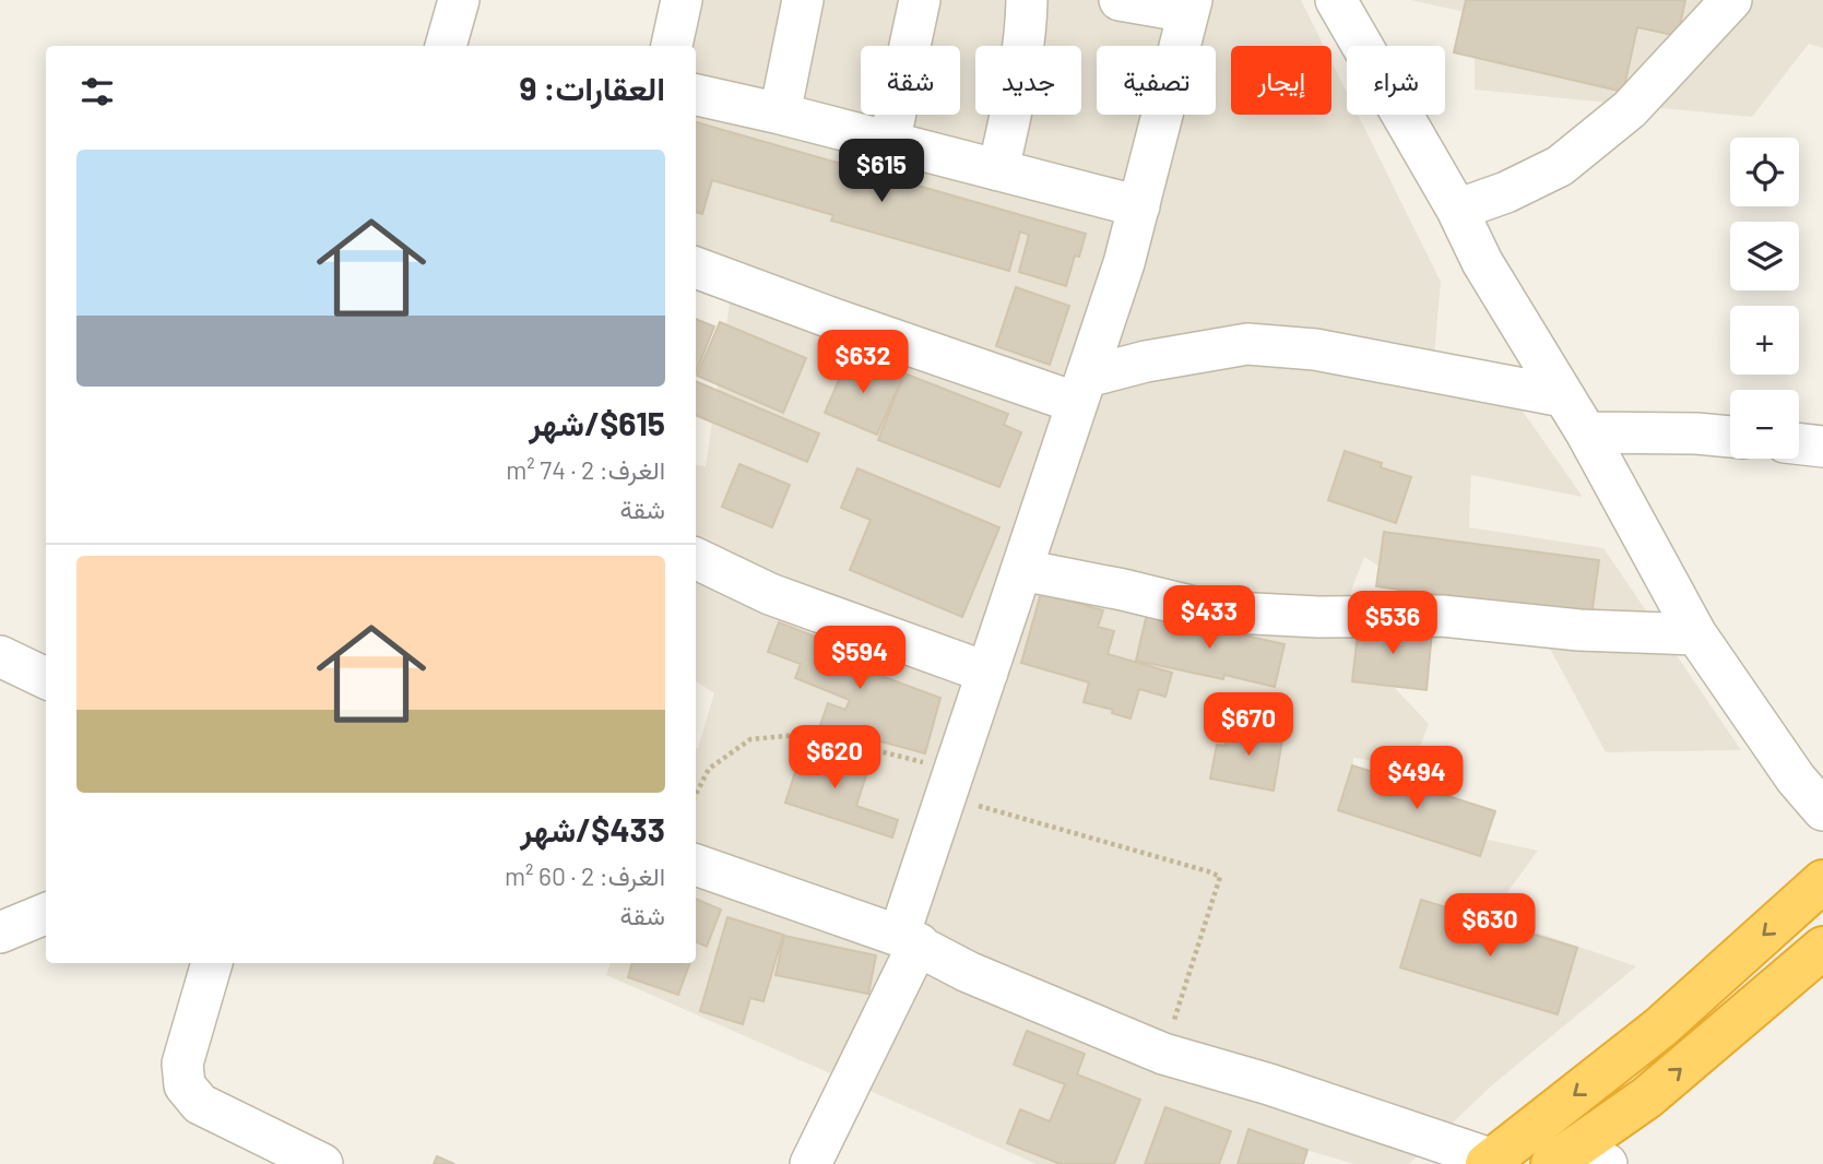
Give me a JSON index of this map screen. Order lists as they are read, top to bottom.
{
  "page": {
    "chip": [
      "شراء",
      "إيجار",
      "تصفية",
      "جديد",
      "شقة"
    ],
    "heading": "العقارات: 9",
    "map_buttons": ["+", "−"],
    "list": [
      {
        "name": "$615/شهر",
        "note": "الغرف: 2 · 74 m² · شقة"
      },
      {
        "name": "$433/شهر",
        "note": "الغرف: 2 · 60 m² · شقة"
      }
    ],
    "price": [
      "$615",
      "$632",
      "$433",
      "$536",
      "$594",
      "$670",
      "$620",
      "$494",
      "$630"
    ]
  }
}
